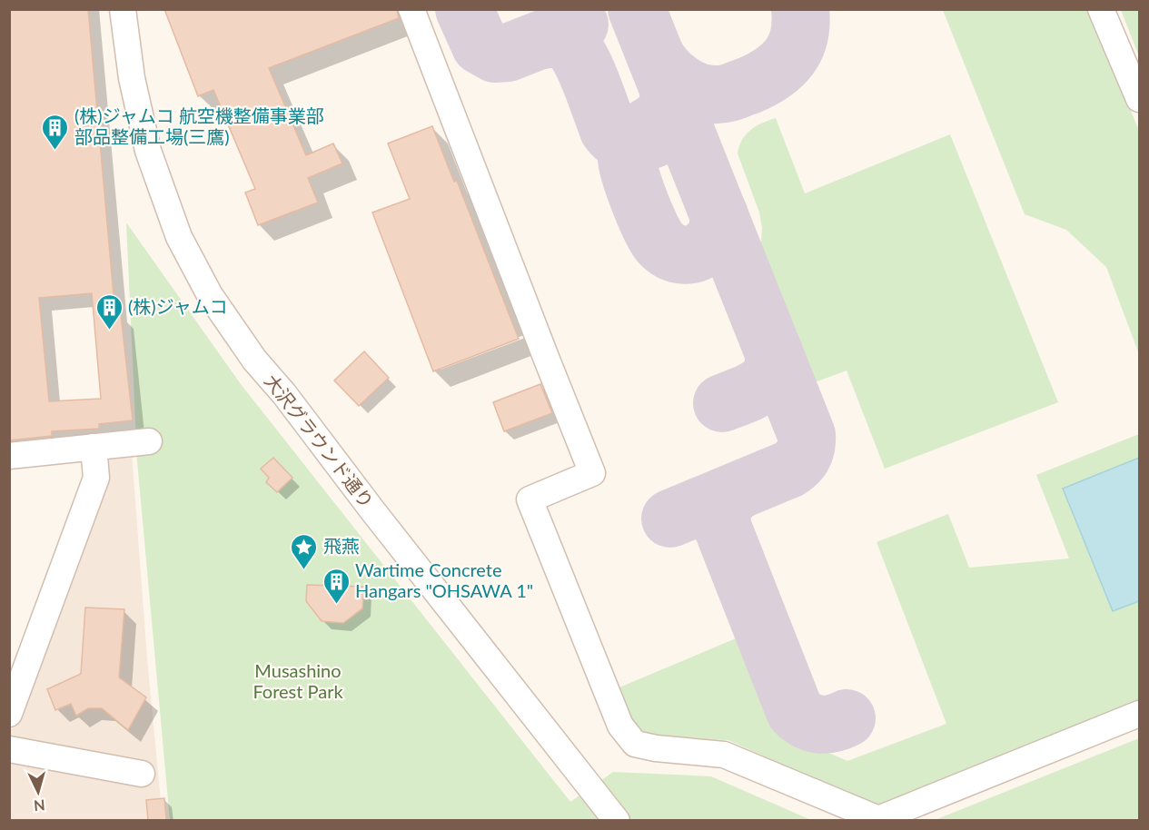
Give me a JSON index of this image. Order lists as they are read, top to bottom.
{
  "streets": {
    "street": ["大沢グラウンド通り"]
  },
  "parks": ["Musashino Forest Park"],
  "places": {
    "building": ["(株)ジャムコ 航空機整備事業部 部品整備工場(三鷹)", "(株)ジャムコ", "Wartime Concrete Hangars \"OHSAWA 1\""],
    "place": ["飛燕"]
  },
  "north": "bottom"
}
